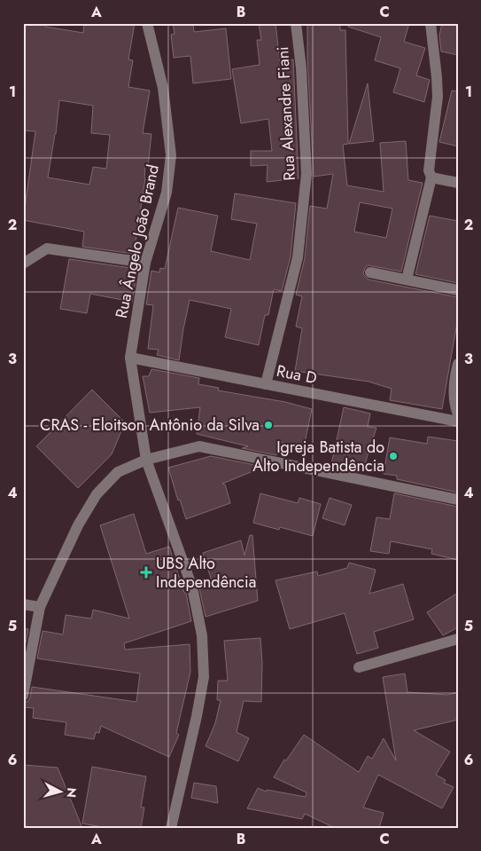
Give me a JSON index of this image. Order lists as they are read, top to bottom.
{
  "streets": {
    "street": ["Rua Alexandre Fiani", "Rua Ângelo João Brand", "Rua D"]
  },
  "crossings": [
    ["Rua Alexandre Fiani", "Rua D"],
    ["Rua Ângelo João Brand", "Rua D"]
  ],
  "places": {
    "other": ["CRAS - Eloitson Antônio da Silva", "Igreja Batista do Alto Independência"],
    "health": ["UBS Alto Independência"]
  },
  "north": "right",
  "grid": {
    "columns": ["A", "B", "C"],
    "rows": [
      "1",
      "2",
      "3",
      "4",
      "5",
      "6"
    ]
  }
}
